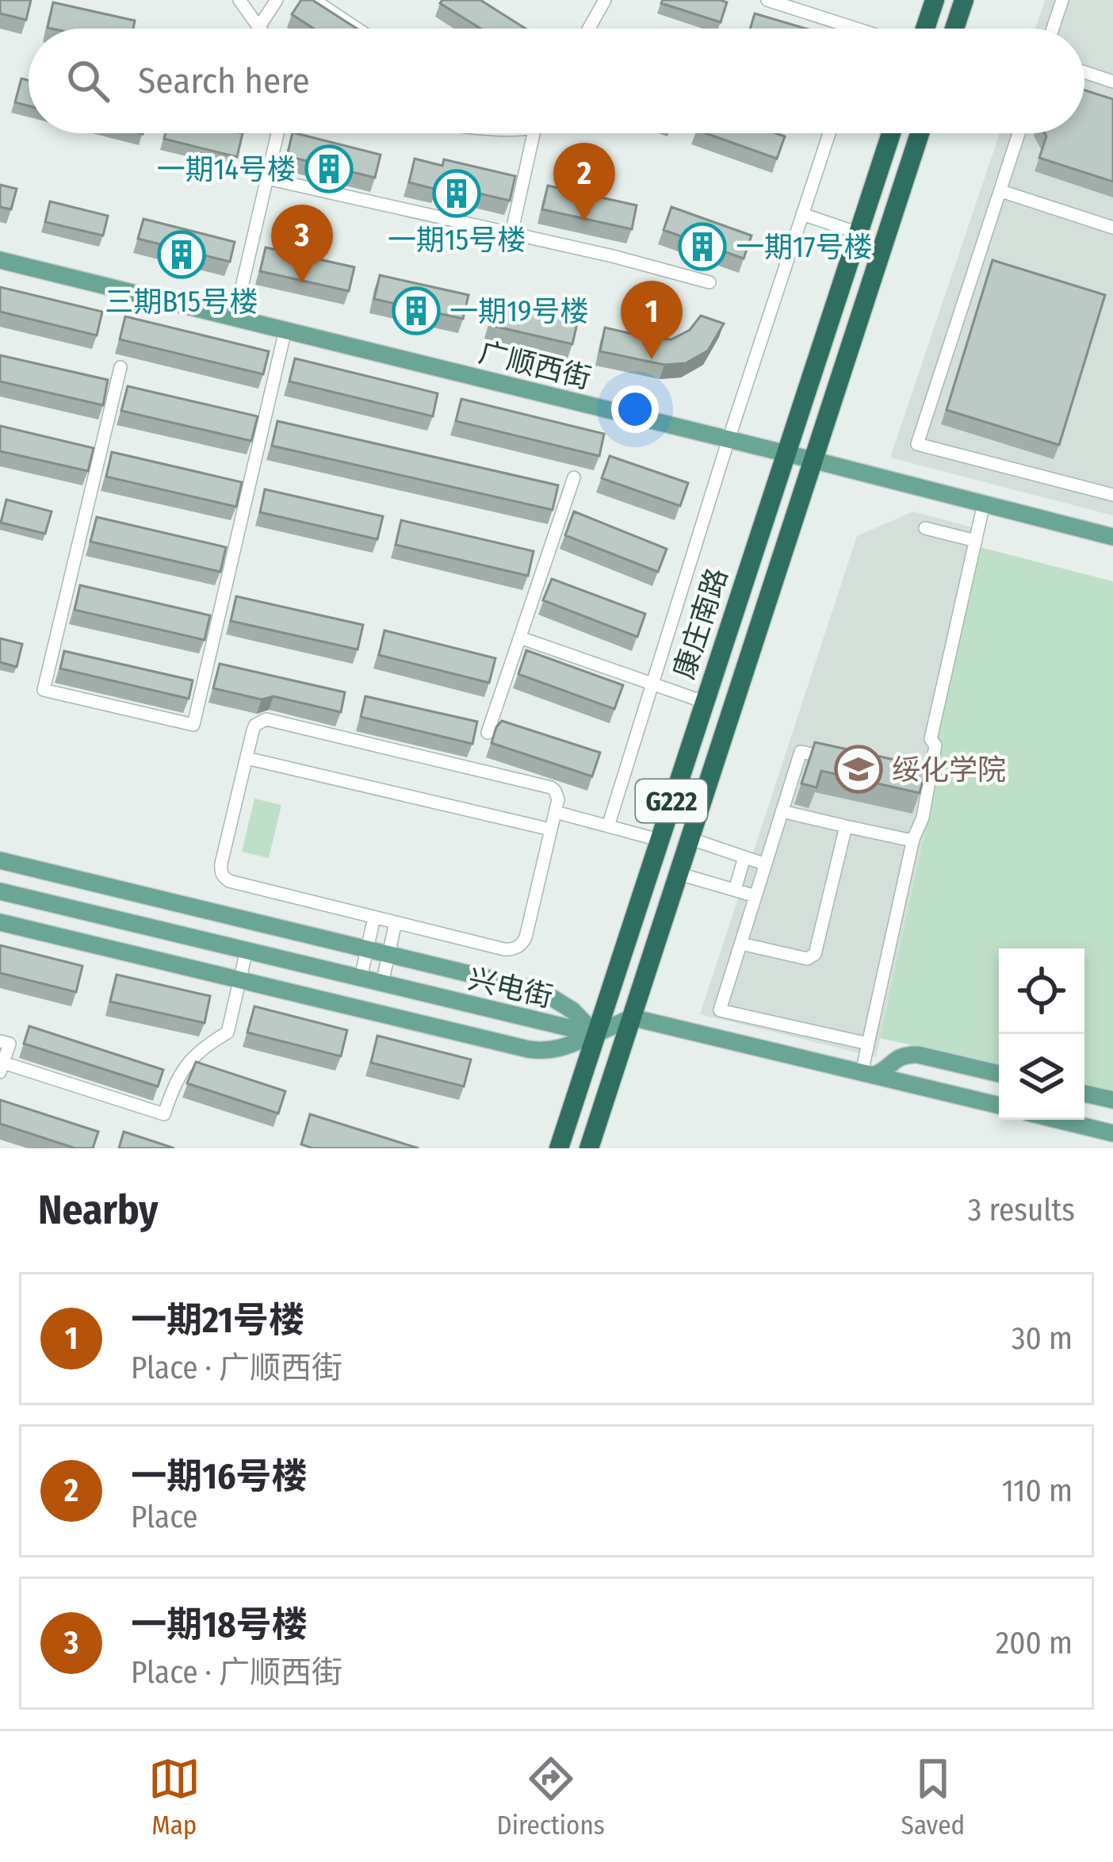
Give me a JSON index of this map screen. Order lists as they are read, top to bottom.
{
  "streets": {
    "highway": ["康庄南路", "G222"],
    "main road": ["广顺西街", "兴电街"]
  },
  "crossings": [
    ["广顺西街", "康庄南路"],
    ["康庄南路", "兴电街"]
  ],
  "places": {
    "building": [
      "一期14号楼",
      "一期15号楼",
      "一期17号楼",
      "三期B15号楼",
      "一期19号楼"
    ],
    "school or university": ["绥化学院"]
  },
  "page": {
    "search": "Search here",
    "pins": ["2", "3", "1"],
    "heading": ["Nearby", "3 results"],
    "list": [
      {
        "mark": "1",
        "name": "一期21号楼",
        "note": "Place · 广顺西街",
        "value": "30 m"
      },
      {
        "mark": "2",
        "name": "一期16号楼",
        "note": "Place",
        "value": "110 m"
      },
      {
        "mark": "3",
        "name": "一期18号楼",
        "note": "Place · 广顺西街",
        "value": "200 m"
      }
    ],
    "nav": ["Map", "Directions", "Saved"]
  }
}
